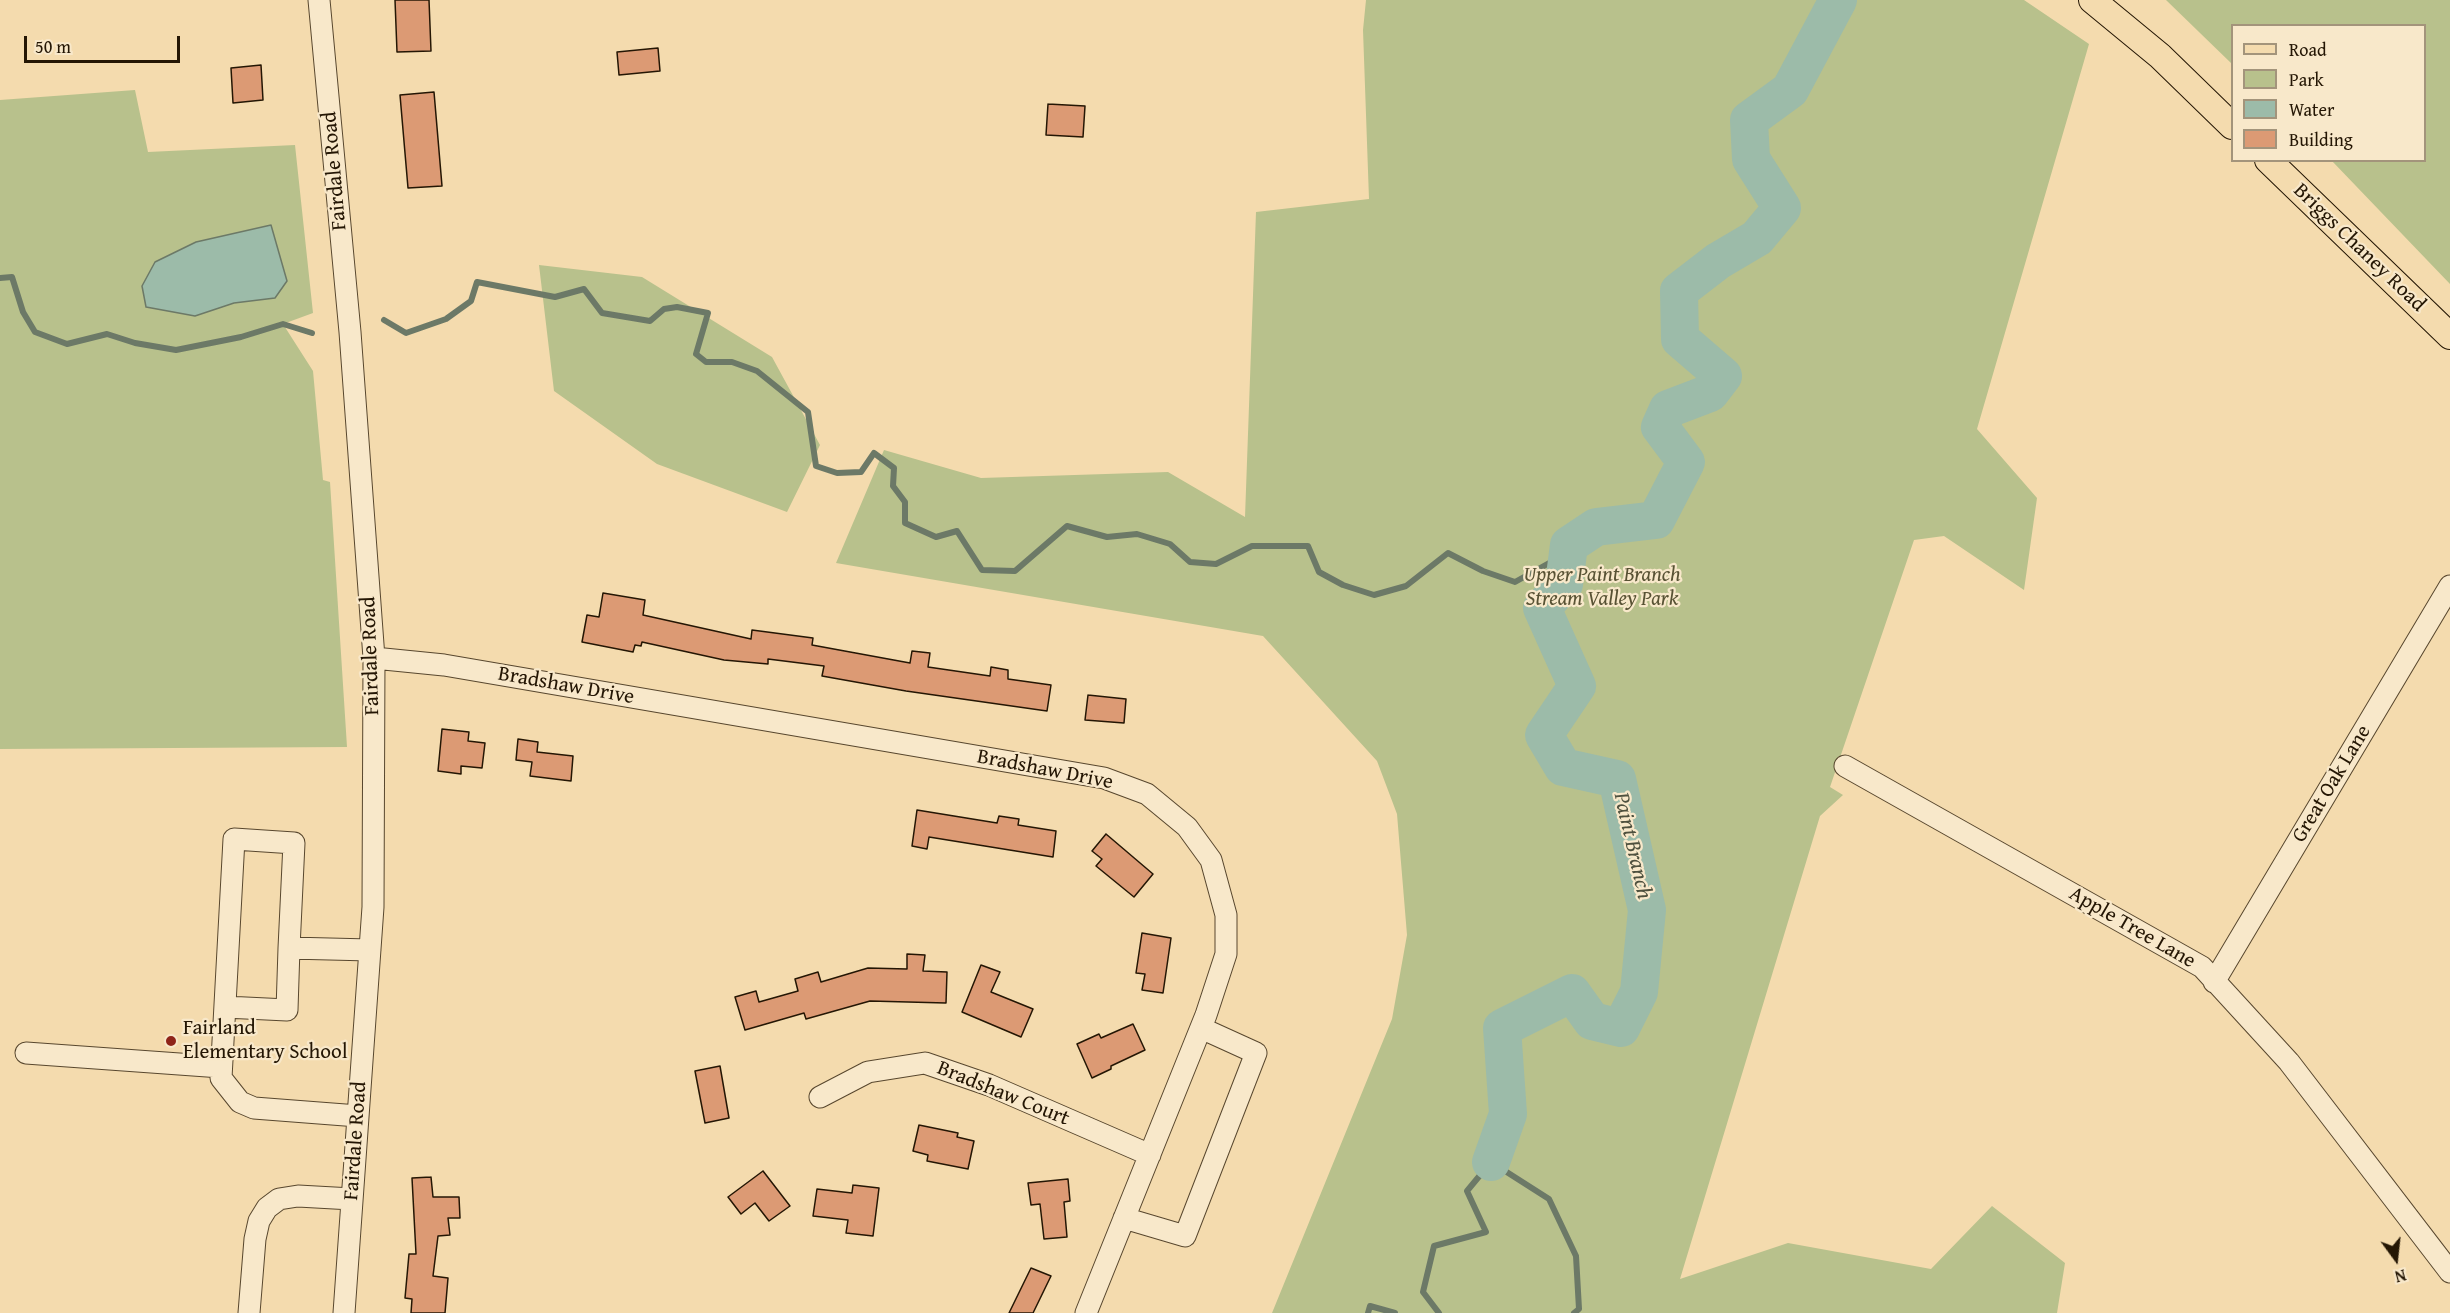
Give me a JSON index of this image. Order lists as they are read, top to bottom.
{
  "streets": {
    "main road": ["Briggs Chaney Road"],
    "street": [
      "Fairdale Road",
      "Bradshaw Drive",
      "Great Oak Lane",
      "Apple Tree Lane",
      "Bradshaw Court"
    ]
  },
  "crossings": [
    ["Fairdale Road", "Bradshaw Drive"],
    ["Bradshaw Drive", "Bradshaw Court"],
    ["Great Oak Lane", "Apple Tree Lane"]
  ],
  "water": ["Paint Branch"],
  "parks": ["Upper Paint Branch Stream Valley Park"],
  "places": ["Fairland Elementary School"],
  "legend": [
    "Road",
    "Park",
    "Water",
    "Building"
  ],
  "scale_bar": "50 m",
  "north": "bottom"
}
